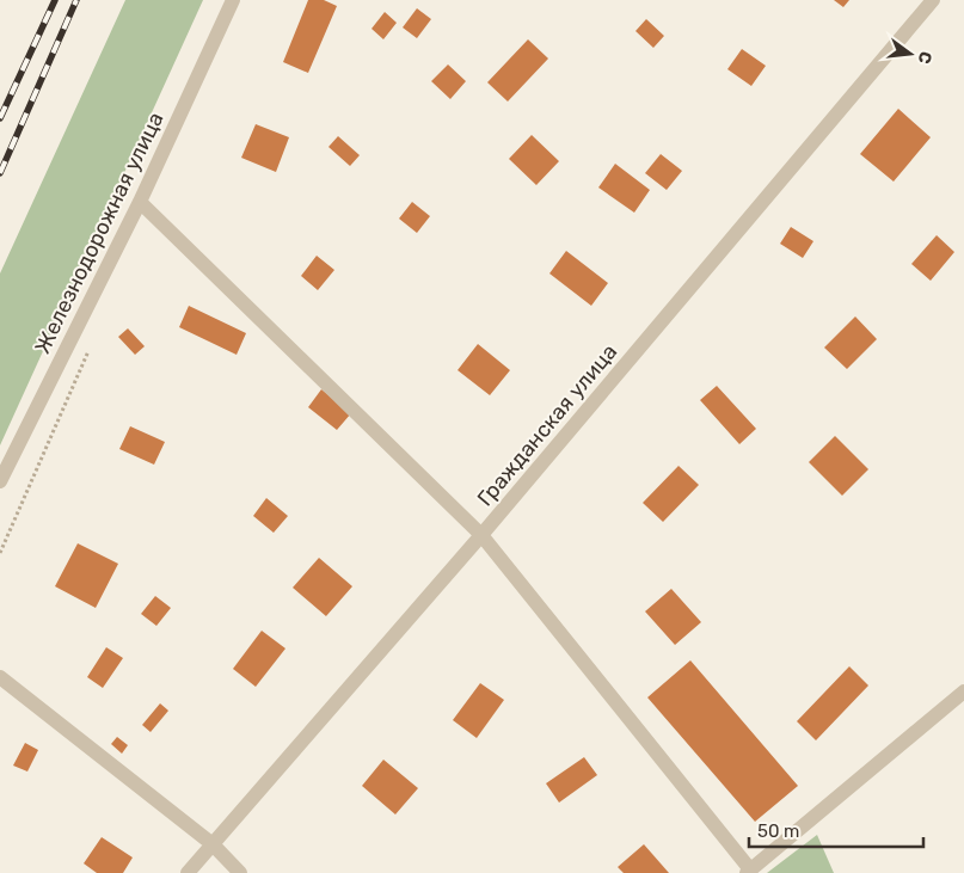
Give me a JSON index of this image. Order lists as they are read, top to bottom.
{
  "streets": {
    "street": ["Железнодорожная улица", "Гражданская улица"]
  },
  "scale_bar": "50 m",
  "north": "right"
}
